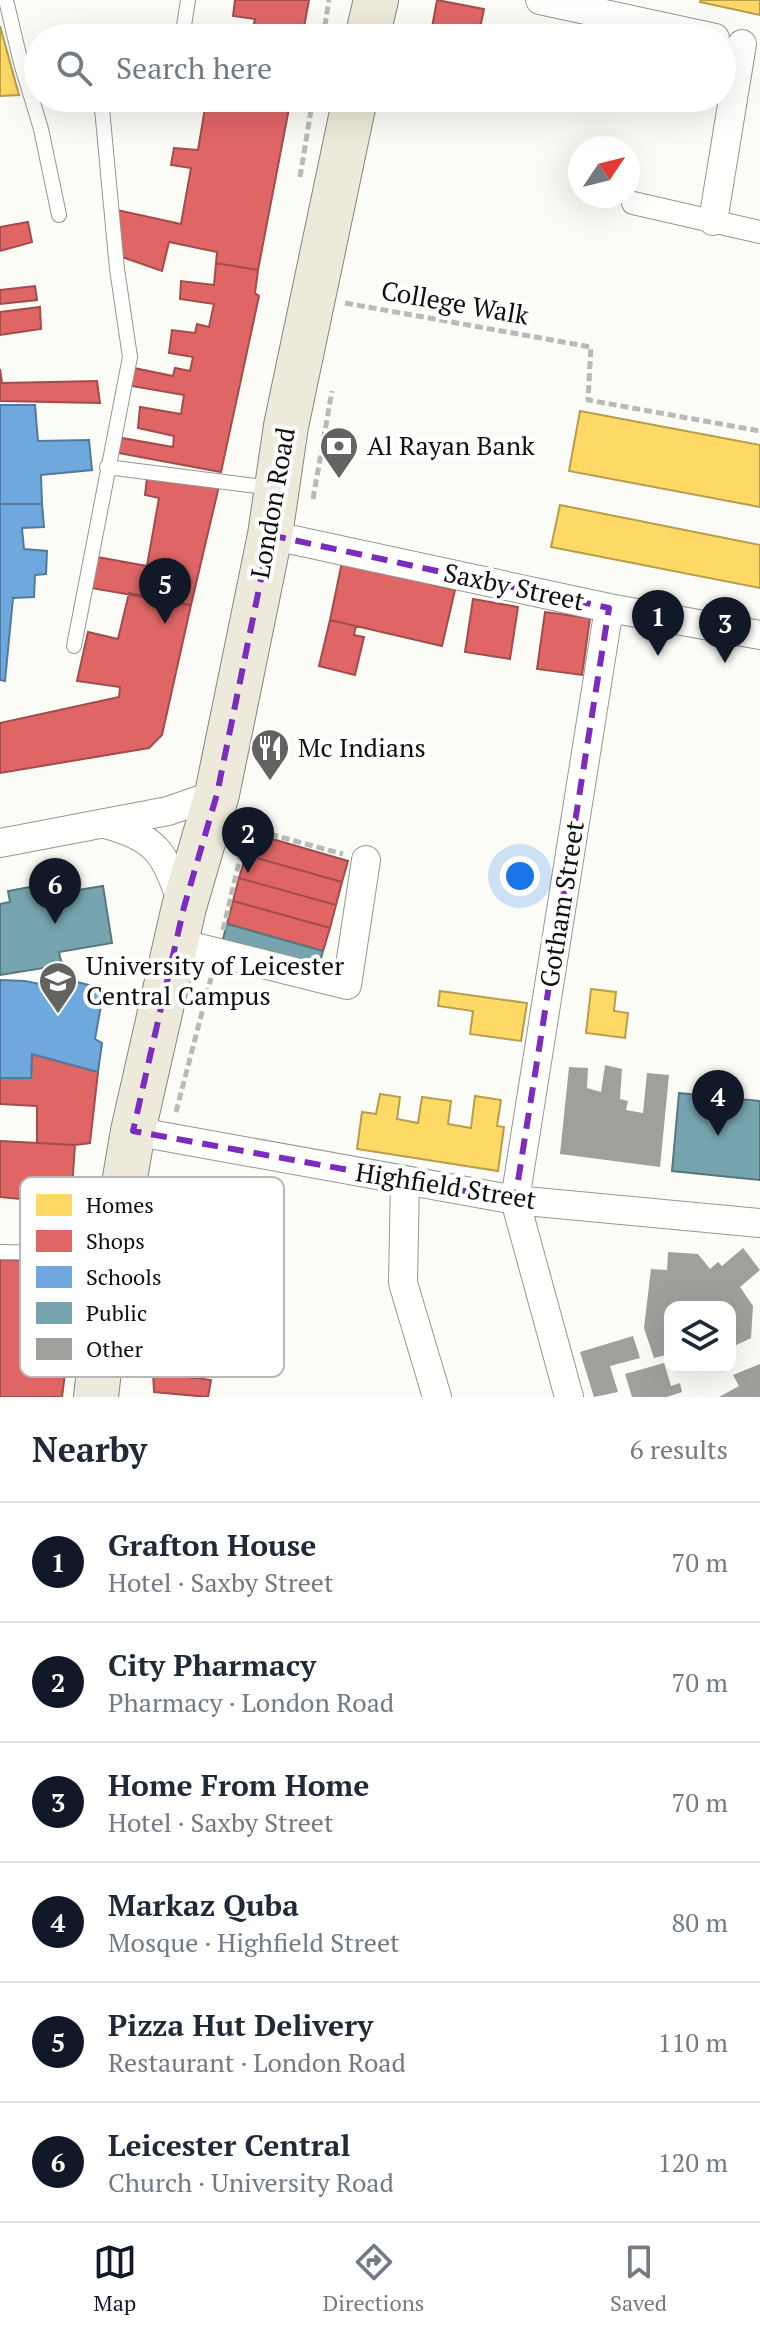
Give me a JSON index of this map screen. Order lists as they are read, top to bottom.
{
  "streets": {
    "main road": ["London Road"],
    "street": ["Saxby Street", "Gotham Street", "Highfield Street"],
    "path": ["College Walk"]
  },
  "crossings": [
    ["College Walk", "London Road"],
    ["London Road", "Saxby Street"],
    ["London Road", "Highfield Street"],
    ["Saxby Street", "Gotham Street"],
    ["Gotham Street", "Highfield Street"]
  ],
  "places": {
    "bank": ["Al Rayan Bank"],
    "restaurant": ["Mc Indians"],
    "school or university": ["University of Leicester Central Campus"]
  },
  "legend": [
    "Homes",
    "Shops",
    "Schools",
    "Public",
    "Other"
  ],
  "north": "top right",
  "page": {
    "search": "Search here",
    "pins": [
      "5",
      "1",
      "3",
      "2",
      "6",
      "4"
    ],
    "heading": ["Nearby", "6 results"],
    "list": [
      {
        "mark": "1",
        "name": "Grafton House",
        "note": "Hotel · Saxby Street",
        "value": "70 m"
      },
      {
        "mark": "2",
        "name": "City Pharmacy",
        "note": "Pharmacy · London Road",
        "value": "70 m"
      },
      {
        "mark": "3",
        "name": "Home From Home",
        "note": "Hotel · Saxby Street",
        "value": "70 m"
      },
      {
        "mark": "4",
        "name": "Markaz Quba",
        "note": "Mosque · Highfield Street",
        "value": "80 m"
      },
      {
        "mark": "5",
        "name": "Pizza Hut Delivery",
        "note": "Restaurant · London Road",
        "value": "110 m"
      },
      {
        "mark": "6",
        "name": "Leicester Central",
        "note": "Church · University Road",
        "value": "120 m"
      }
    ],
    "nav": ["Map", "Directions", "Saved"]
  }
}
